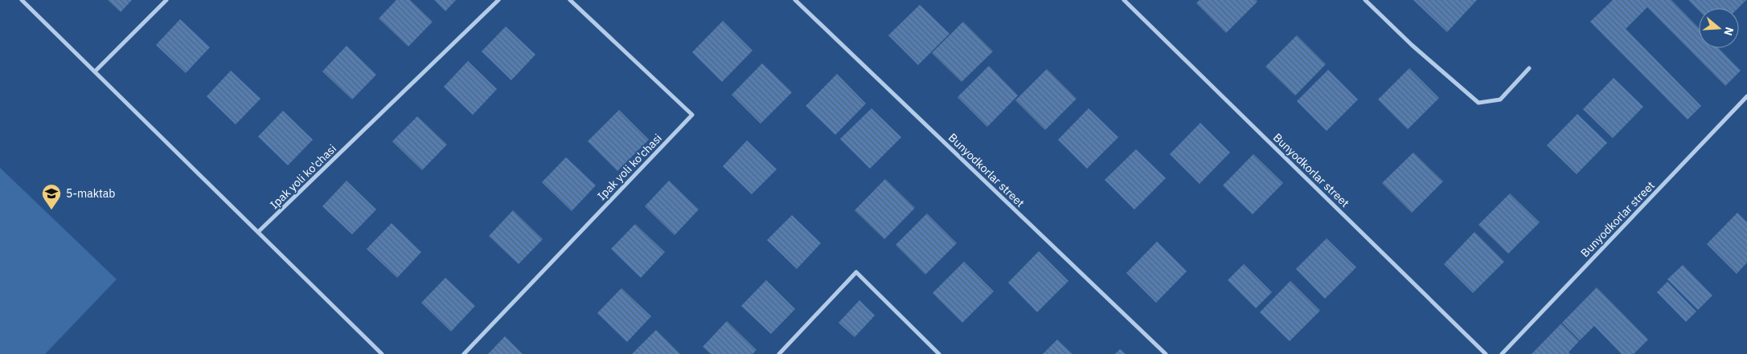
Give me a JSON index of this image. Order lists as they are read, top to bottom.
{
  "streets": {
    "street": ["Ipak yoli ko'chasi", "Bunyodkorlar street"]
  },
  "places": {
    "school or university": ["5-maktab"]
  },
  "north": "right"
}
